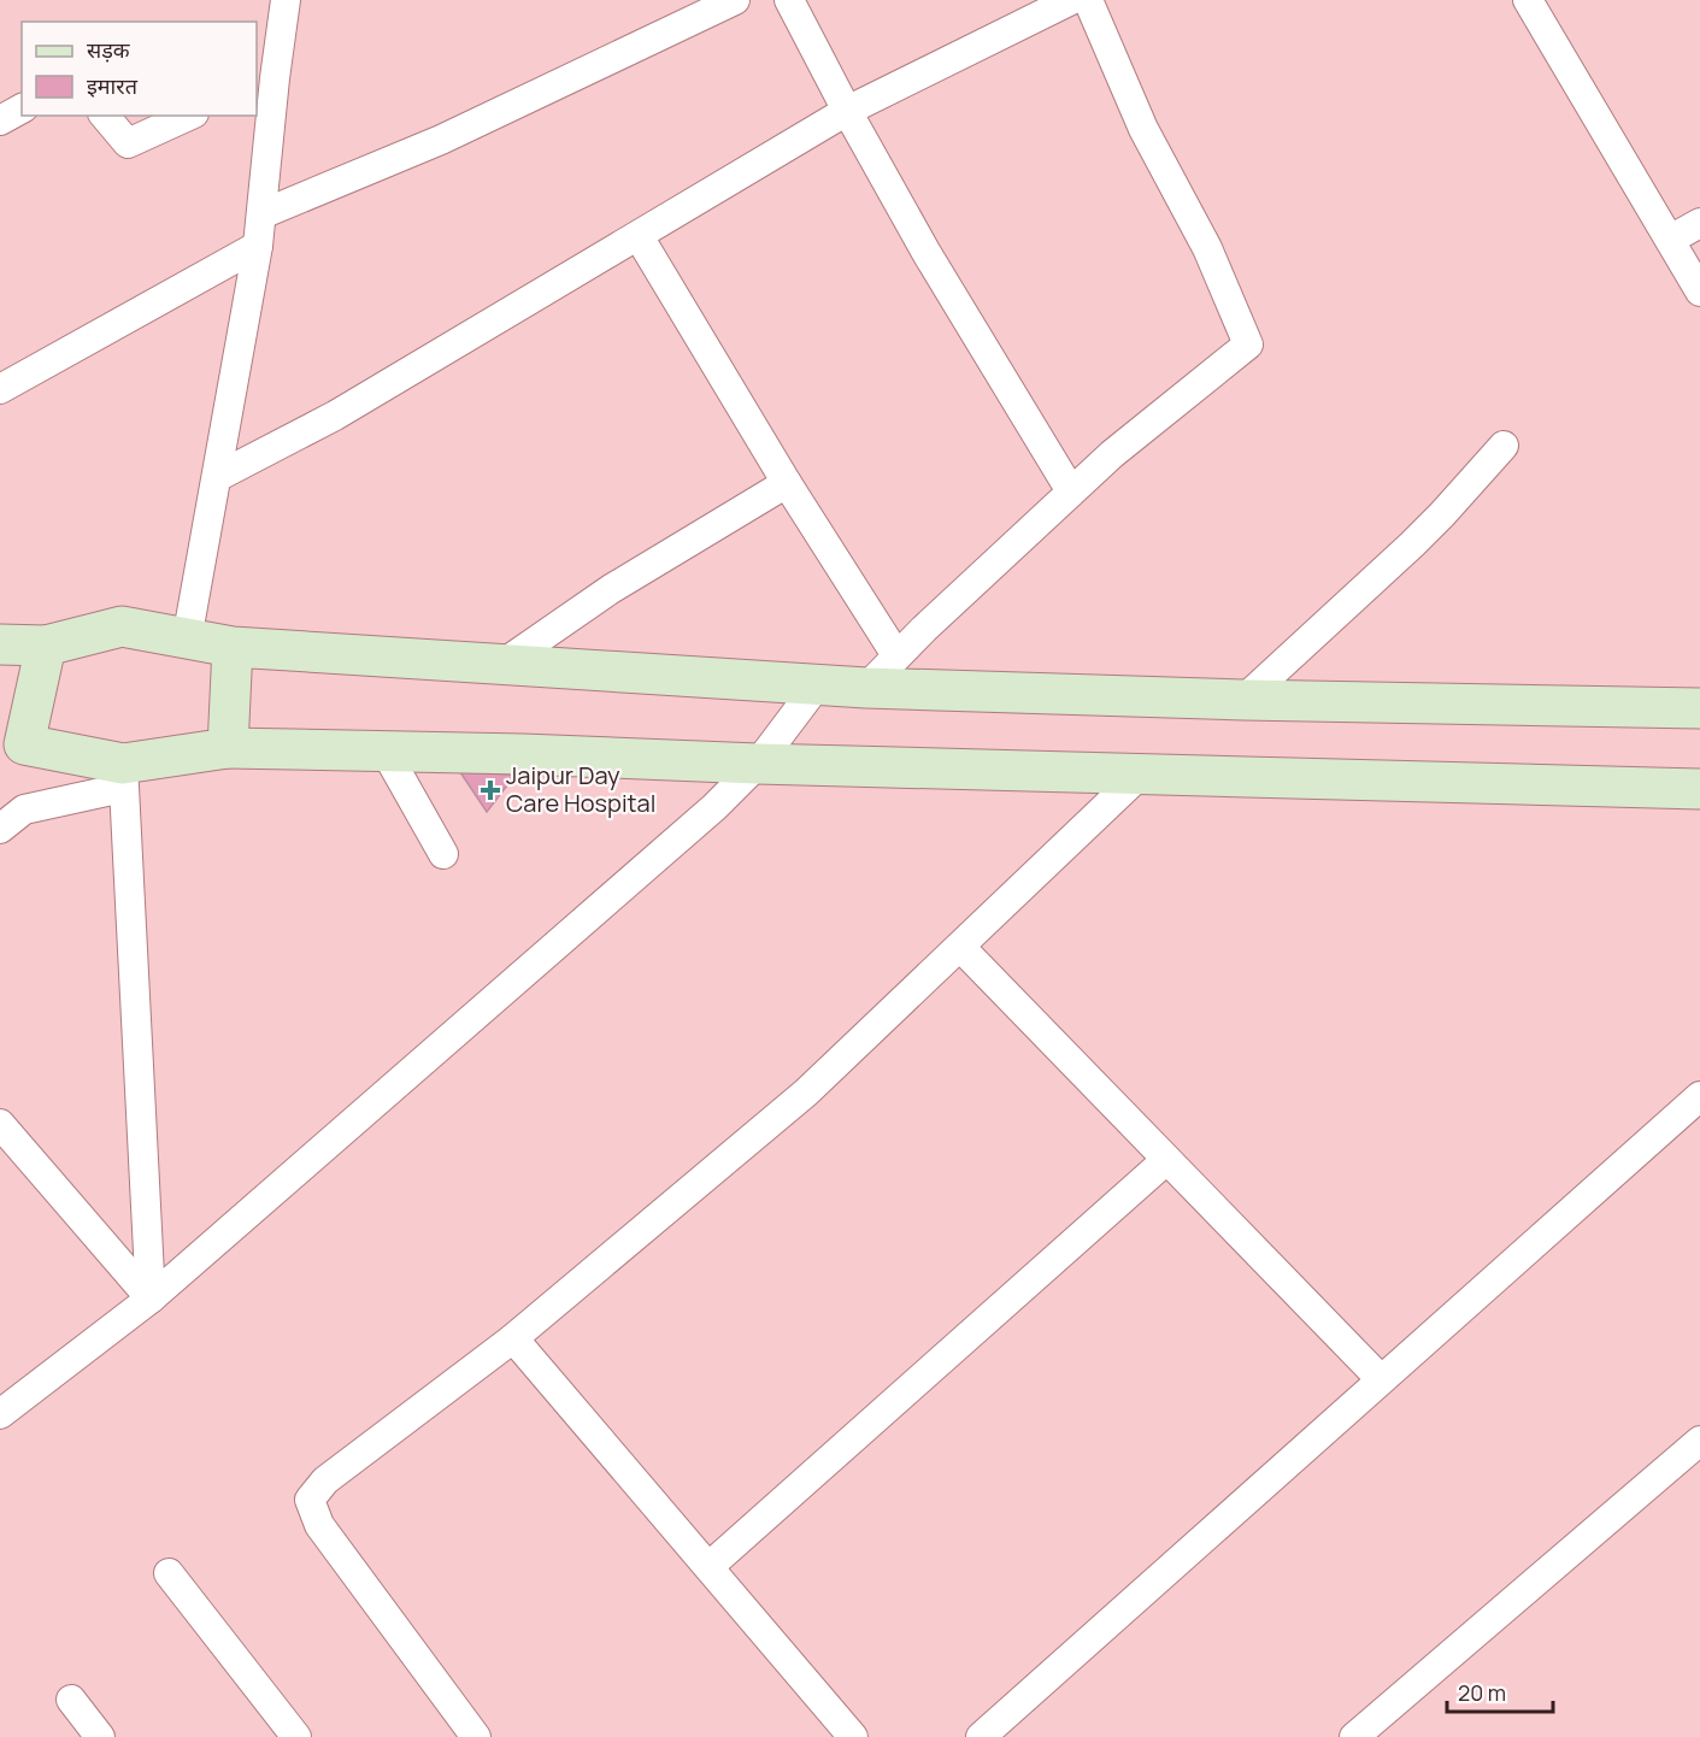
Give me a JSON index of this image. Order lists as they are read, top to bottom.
{
  "places": {
    "health": ["Jaipur Day Care Hospital"]
  },
  "legend": ["सड़क", "इमारत"],
  "scale_bar": "20 m"
}
